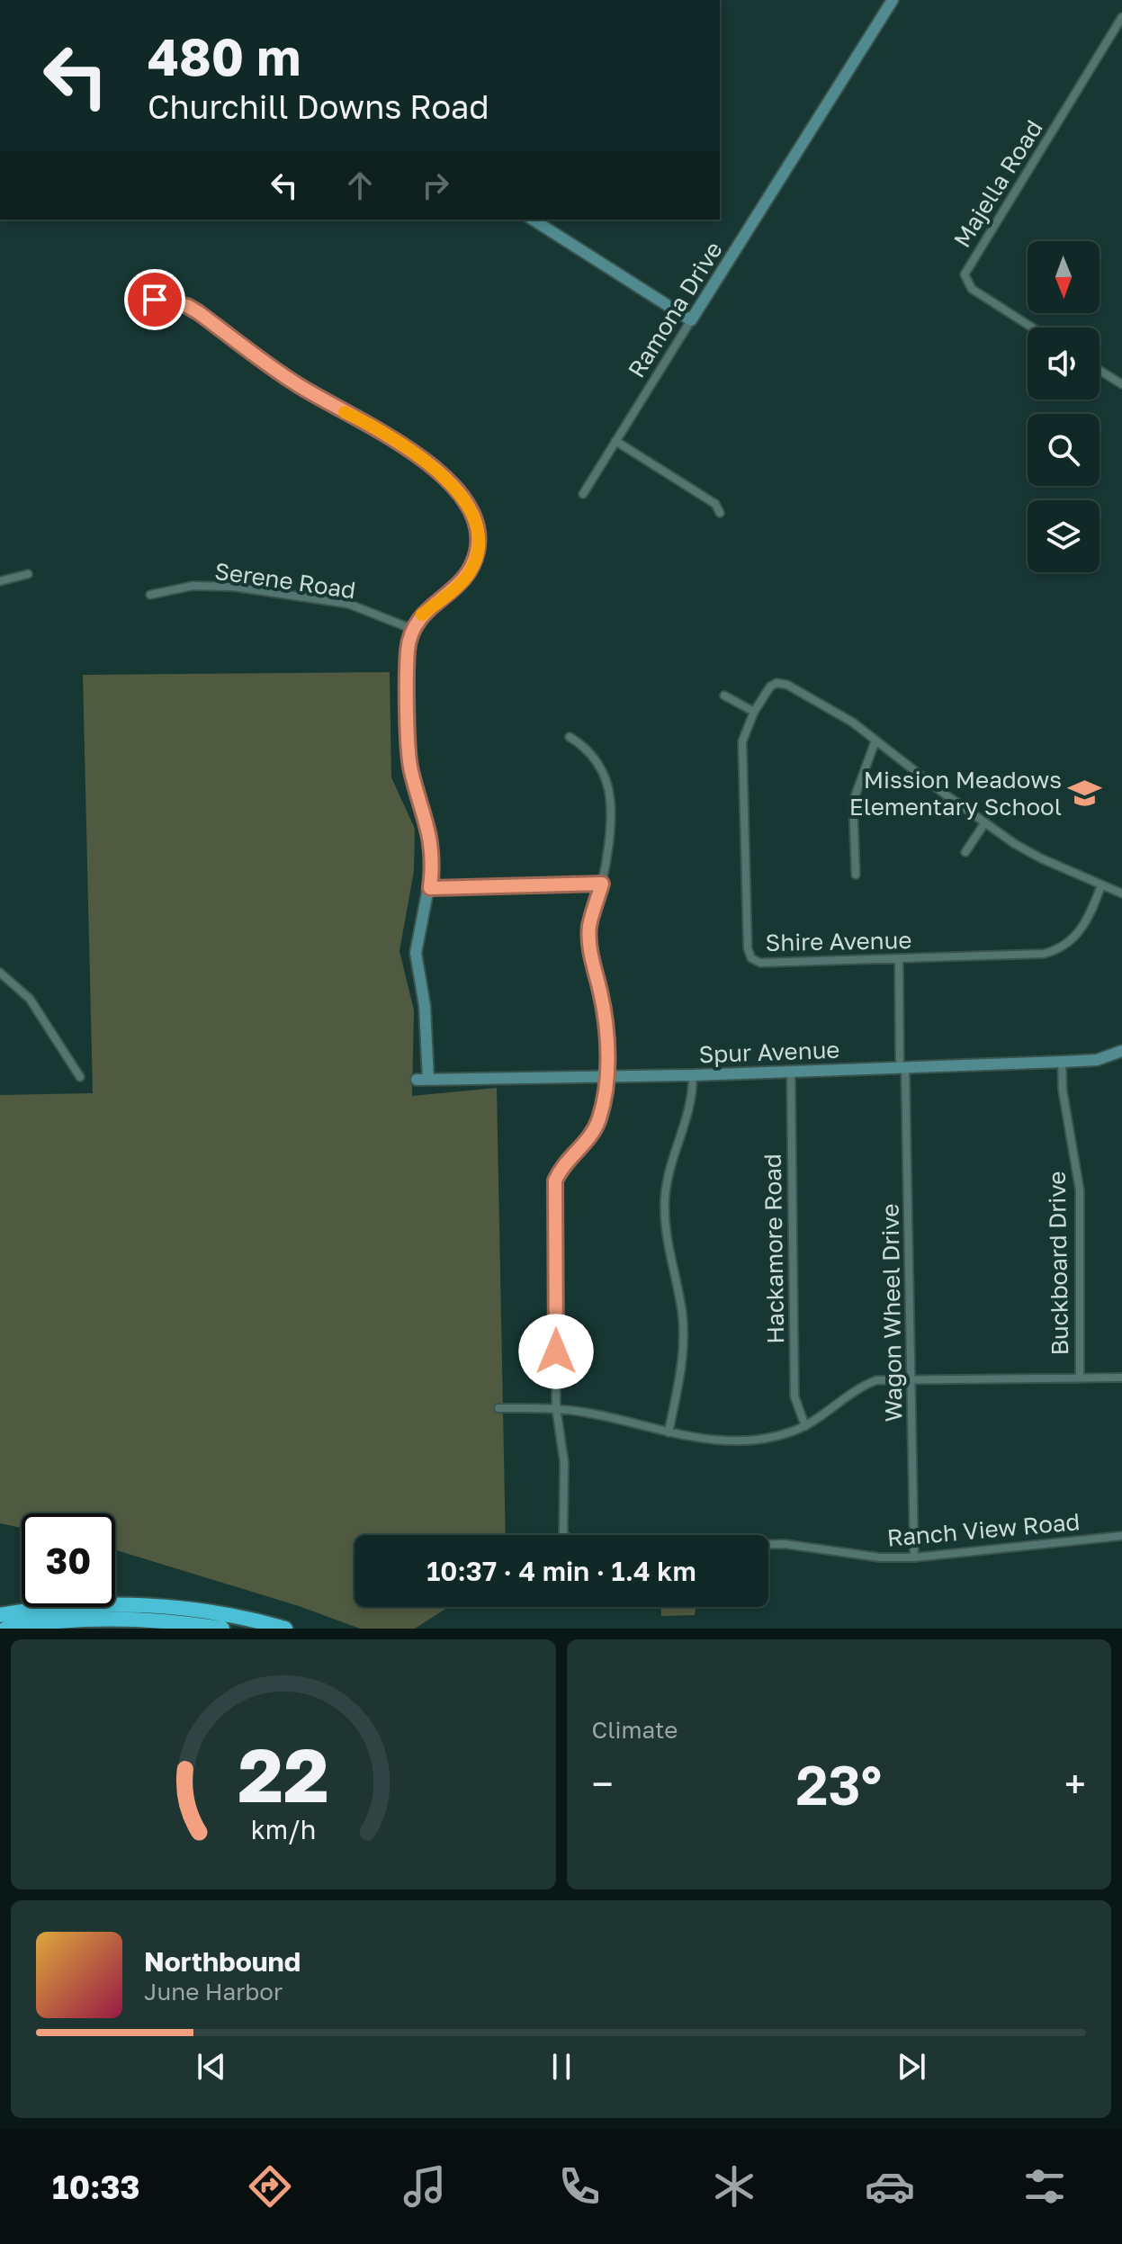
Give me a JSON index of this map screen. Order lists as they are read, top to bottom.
{
  "streets": {
    "street": [
      "Majella Road",
      "Ramona Drive",
      "Serene Road",
      "Shire Avenue",
      "Spur Avenue",
      "Hackamore Road",
      "Buckboard Drive",
      "Wagon Wheel Drive",
      "Ranch View Road"
    ]
  },
  "crossings": [
    ["Shire Avenue", "Wagon Wheel Drive"],
    ["Spur Avenue", "Hackamore Road"],
    ["Spur Avenue", "Buckboard Drive"],
    ["Spur Avenue", "Wagon Wheel Drive"],
    ["Wagon Wheel Drive", "Ranch View Road"]
  ],
  "places": {
    "school or university": ["Mission Meadows Elementary School"]
  },
  "north": "bottom",
  "page": {
    "turn": ["480 m", "Churchill Downs Road"],
    "limit": "30",
    "trip": "10:37 · 4 min · 1.4 km",
    "tile": "Climate",
    "heat": ["−", "23°", "+"],
    "song": ["Northbound", "June Harbor"],
    "tabs": "10:33",
    "gauge": ["22", "km/h"]
  }
}
